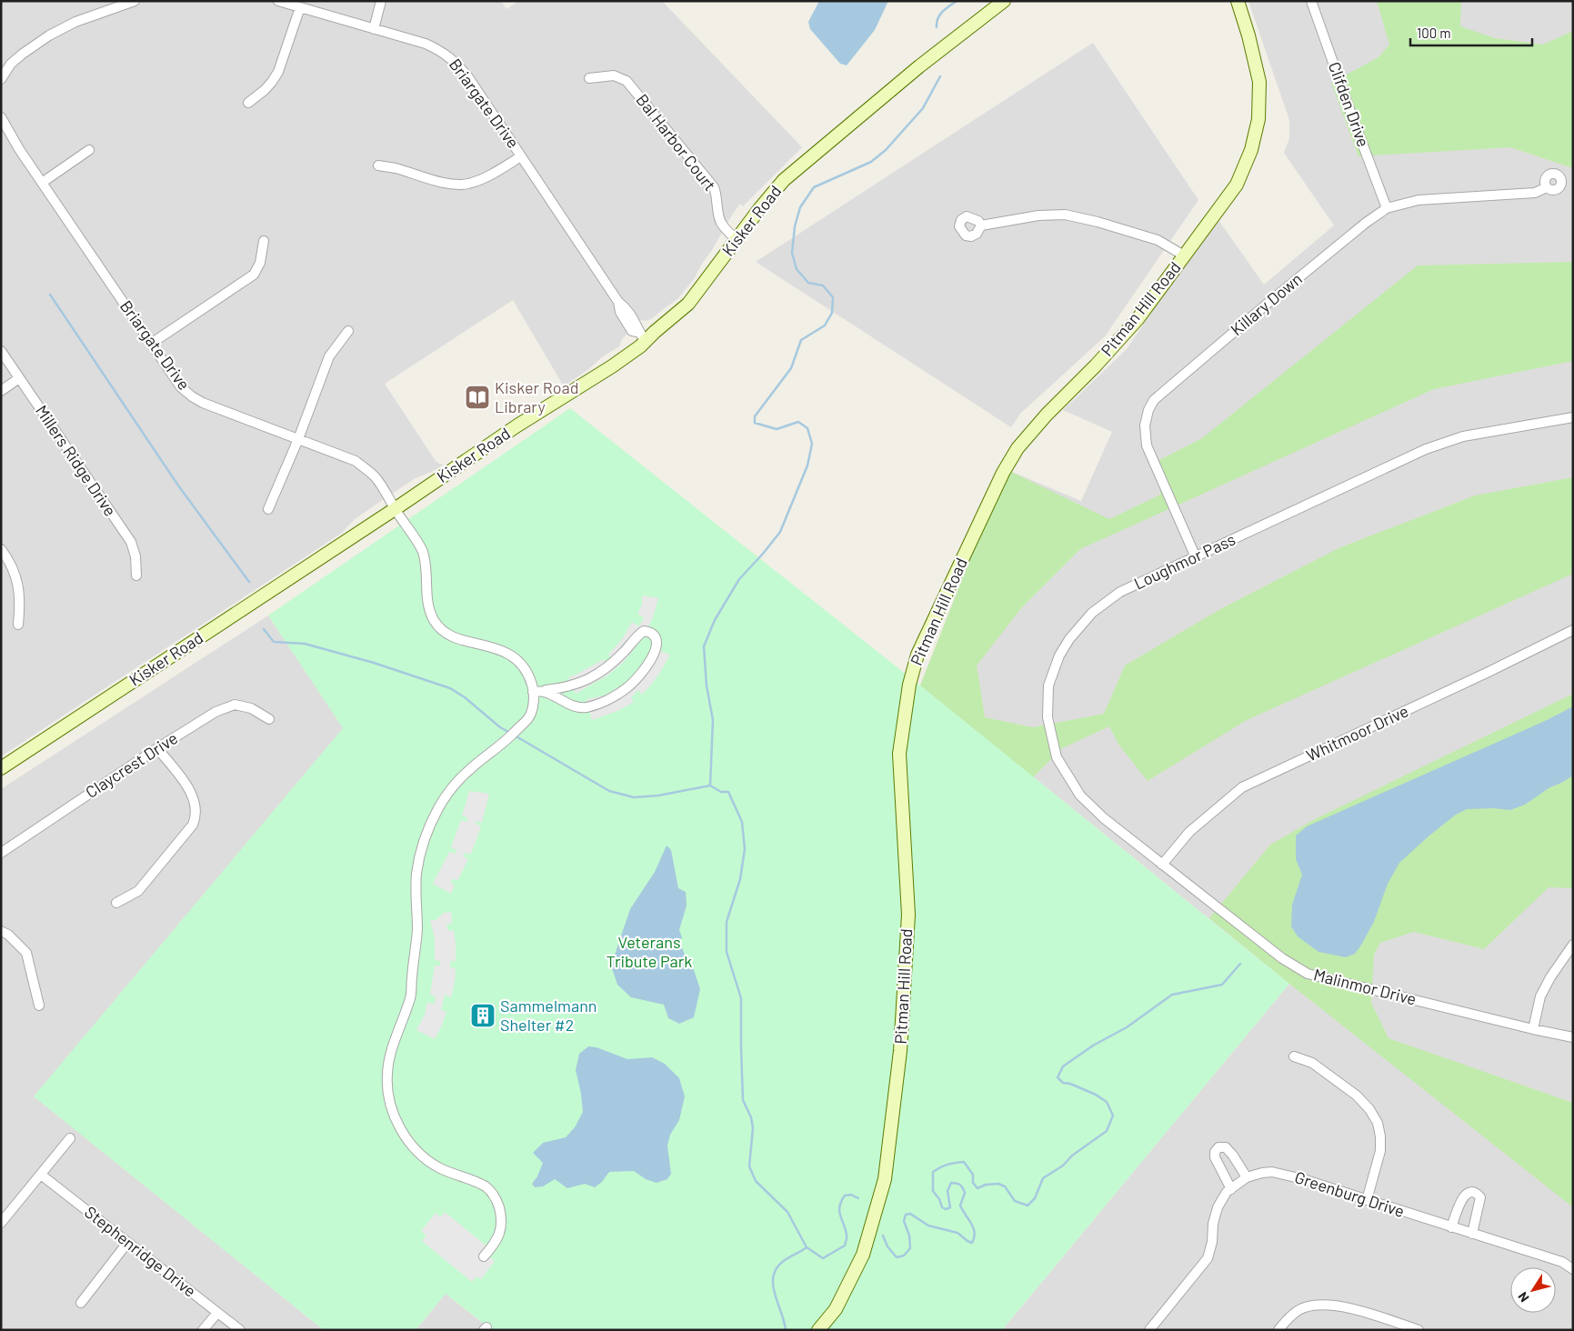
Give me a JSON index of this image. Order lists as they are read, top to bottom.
{
  "streets": {
    "main road": ["Kisker Road", "Pitman Hill Road"],
    "street": [
      "Briargate Drive",
      "Clifden Drive",
      "Bal Harbor Court",
      "Killary Down",
      "Millers Ridge Drive",
      "Loughmor Pass",
      "Whitmoor Drive",
      "Claycrest Drive",
      "Malinmor Drive",
      "Greenburg Drive",
      "Stephenridge Drive"
    ]
  },
  "crossings": [
    ["Briargate Drive", "Kisker Road"],
    ["Clifden Drive", "Killary Down"],
    ["Bal Harbor Court", "Kisker Road"],
    ["Killary Down", "Loughmor Pass"],
    ["Loughmor Pass", "Whitmoor Drive"],
    ["Loughmor Pass", "Malinmor Drive"],
    ["Whitmoor Drive", "Malinmor Drive"]
  ],
  "parks": ["Veterans Tribute Park"],
  "places": {
    "library": ["Kisker Road Library"],
    "building": ["Sammelmann Shelter #2"]
  },
  "scale_bar": "100 m",
  "north": "bottom left"
}
